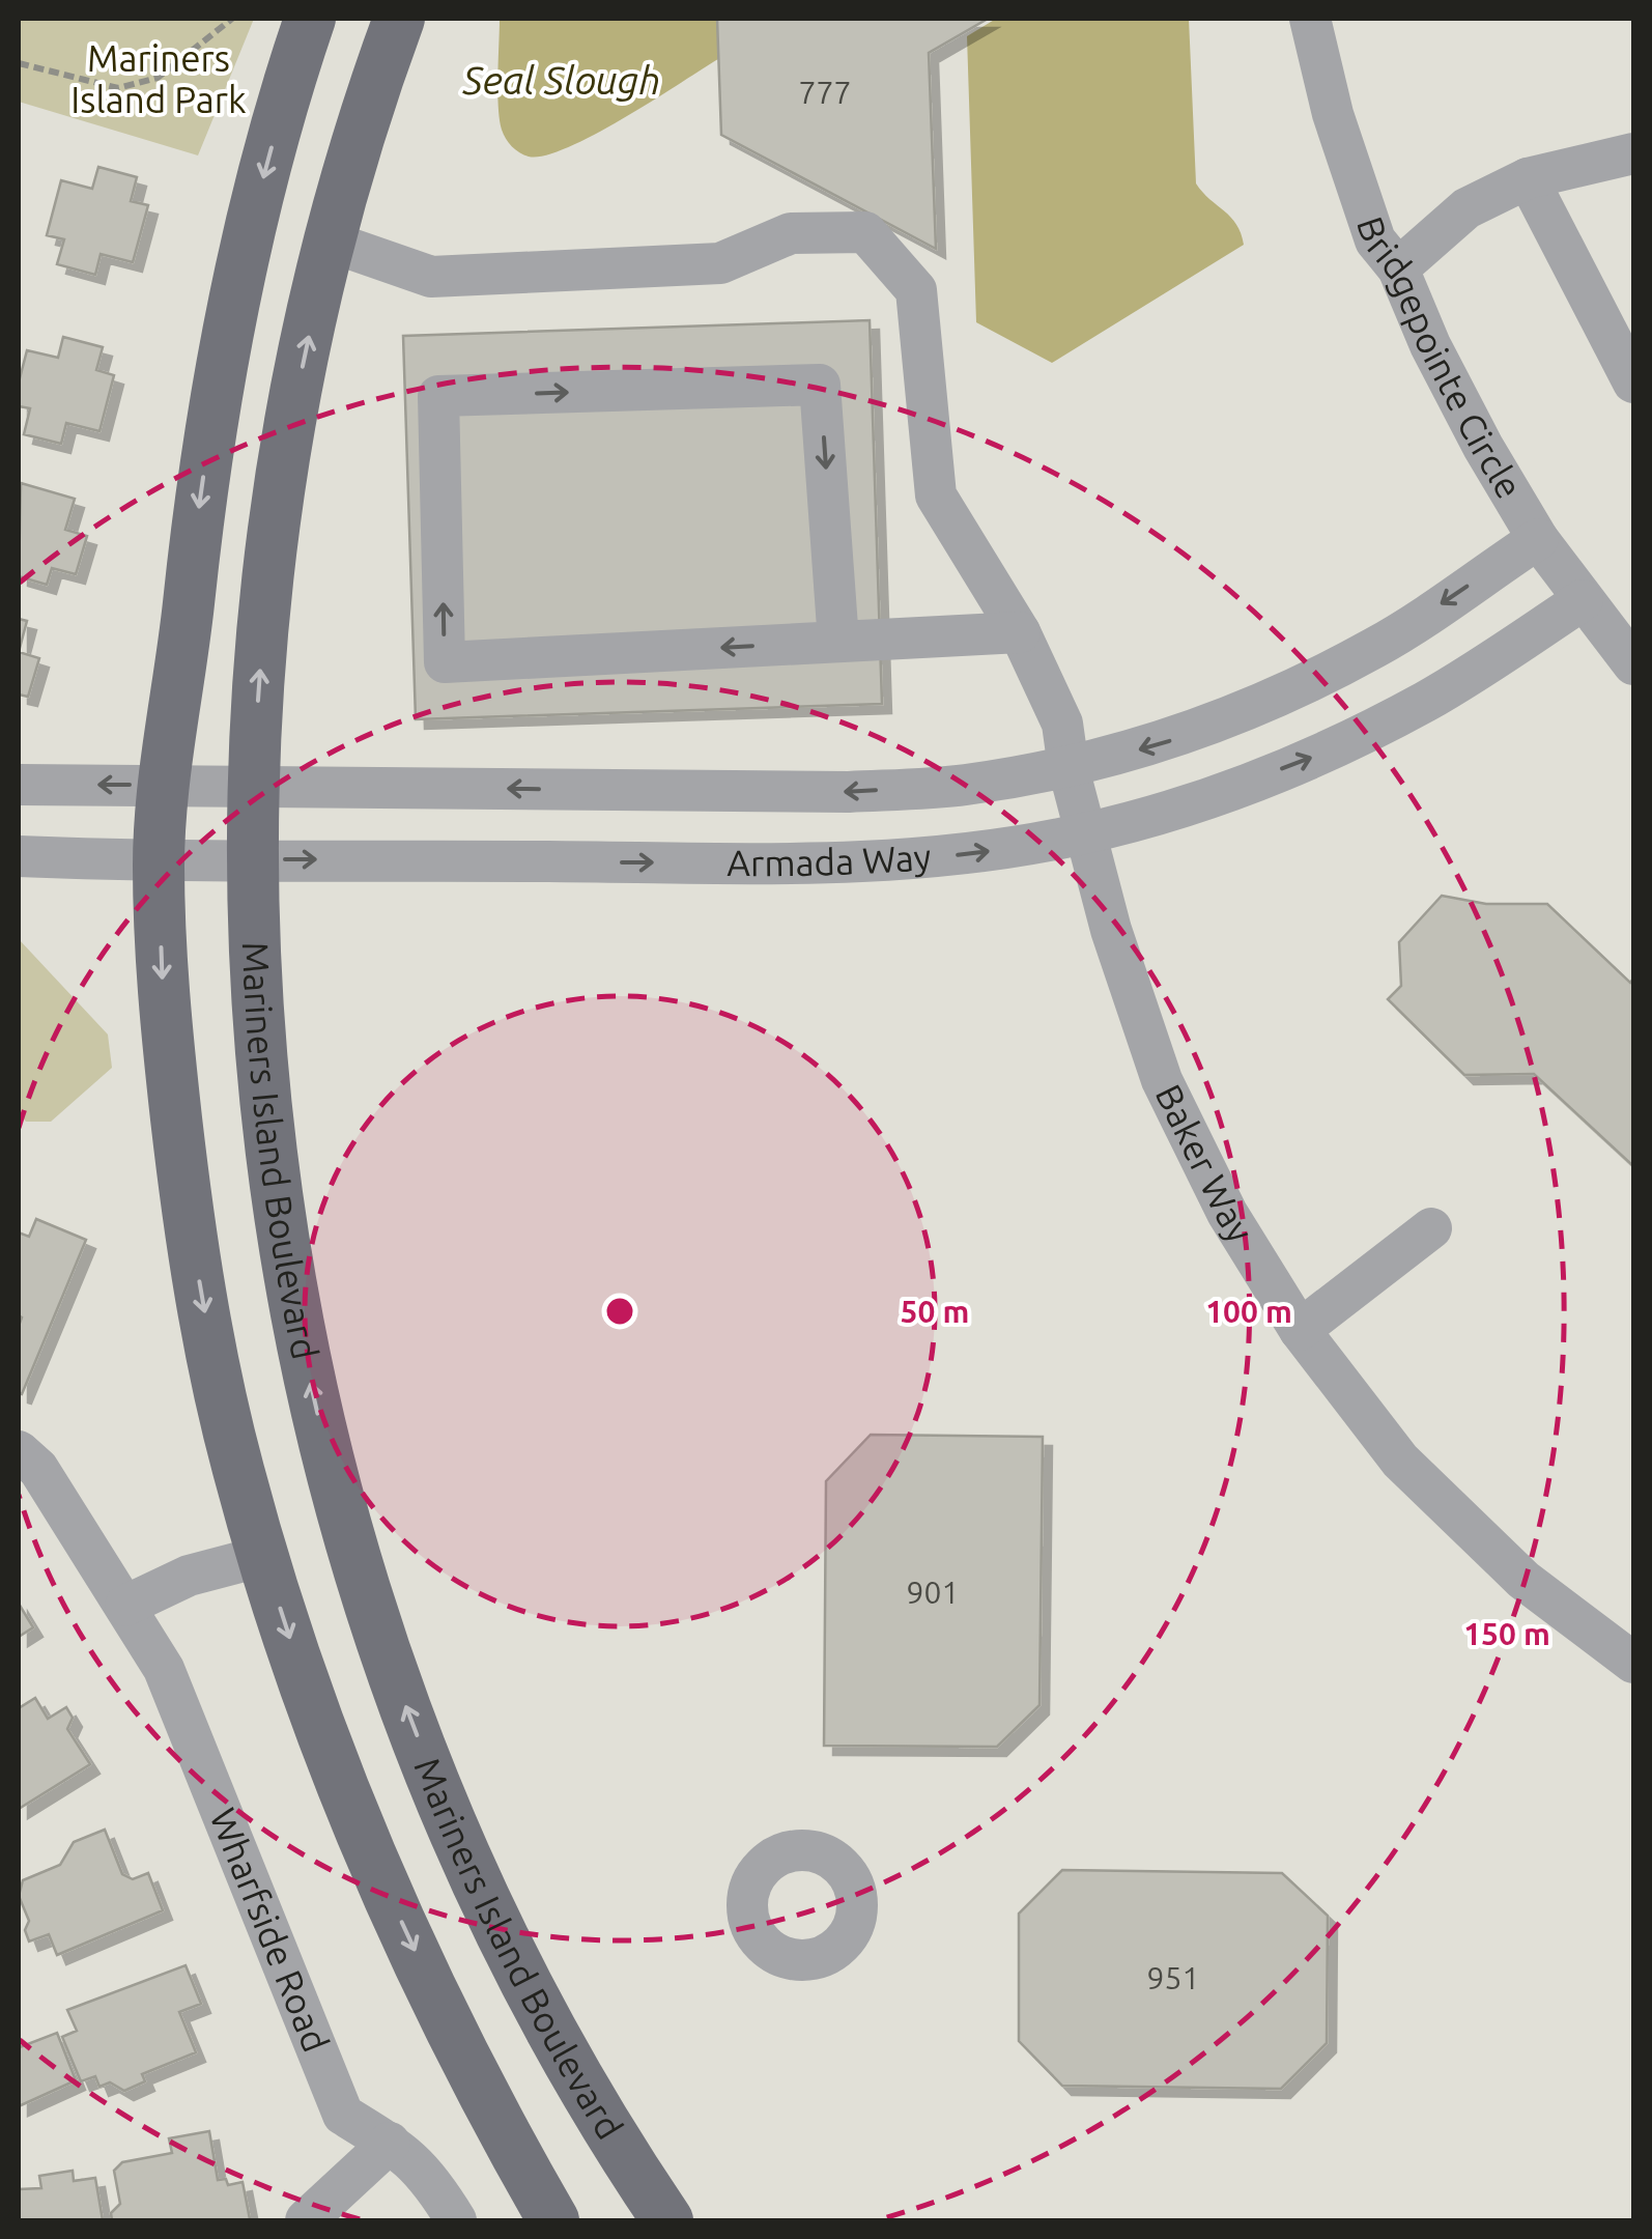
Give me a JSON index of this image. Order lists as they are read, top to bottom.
{
  "streets": {
    "main road": ["Mariners Island Boulevard"],
    "street": [
      "Bridgepointe Circle",
      "Armada Way",
      "Baker Way",
      "Wharfside Road"
    ]
  },
  "crossings": [
    ["Bridgepointe Circle", "Armada Way"],
    ["Armada Way", "Mariners Island Boulevard"],
    ["Armada Way", "Baker Way"],
    ["Mariners Island Boulevard", "Baker Way"]
  ],
  "water": ["Seal Slough"],
  "parks": ["Mariners Island Park"],
  "house_numbers": ["777", "901", "951"],
  "rings": ["50 m", "100 m", "150 m"]
}
